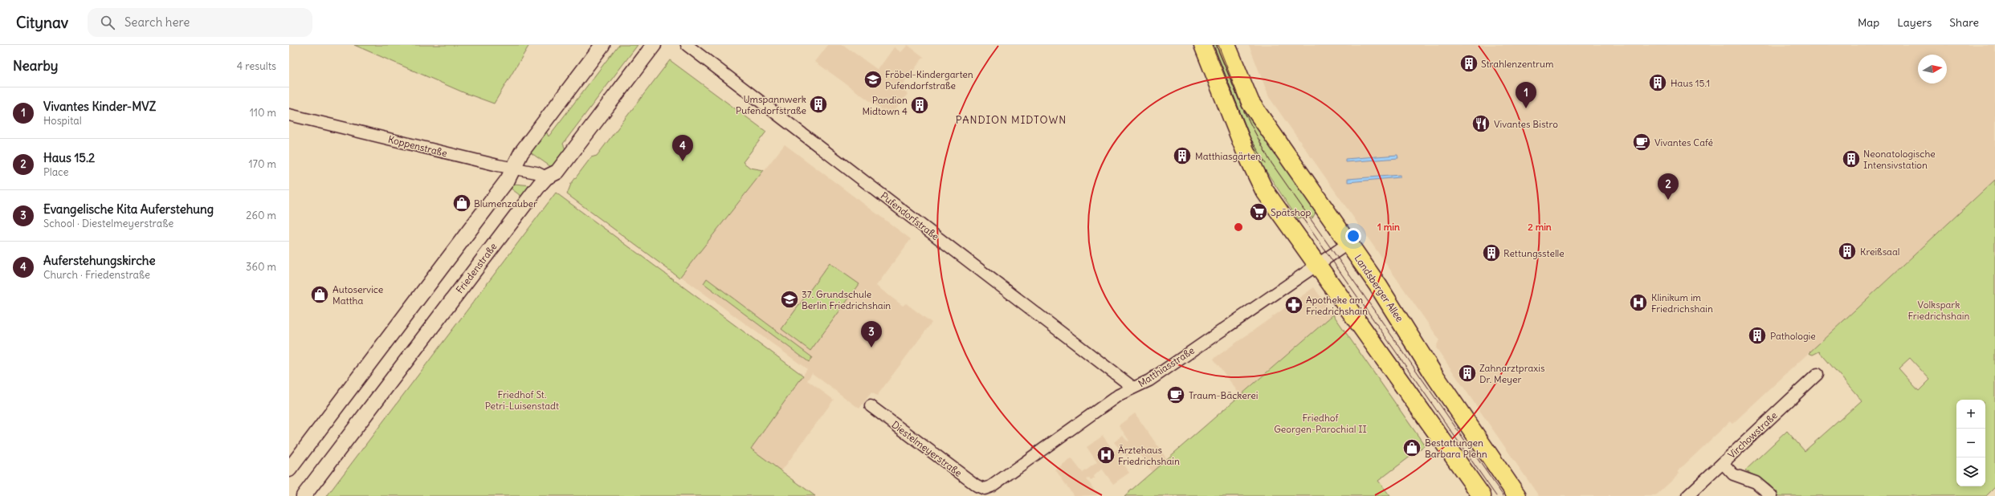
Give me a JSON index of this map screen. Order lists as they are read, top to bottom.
{
  "streets": {
    "main road": ["Landsberger Allee"],
    "street": [
      "Koppenstraße",
      "Pufendorfstraße",
      "Friedenstraße",
      "Matthiasstraße",
      "Virchowstraße",
      "Diestelmeyerstraße"
    ]
  },
  "crossings": [
    ["Koppenstraße", "Friedenstraße"],
    ["Pufendorfstraße", "Matthiasstraße"],
    ["Landsberger Allee", "Matthiasstraße"],
    ["Matthiasstraße", "Diestelmeyerstraße"]
  ],
  "districts": ["PANDION MIDTOWN"],
  "parks": ["Volkspark Friedrichshain", "Friedhof St. Petri-Luisenstadt", "Friedhof Georgen-Parochial II"],
  "places": {
    "building": [
      "Strahlenzentrum",
      "Haus 15.1",
      "Umspannwerk Pufendorfstraße",
      "Pandion Midtown 4",
      "Matthiasgärten",
      "Neonatologische Intensivstation",
      "Kreißsaal",
      "Rettungsstelle",
      "Pathologie",
      "Zahnarztpraxis Dr. Meyer"
    ],
    "school or university": ["Fröbel-Kindergarten Pufendorfstraße", "37. Grundschule Berlin Friedrichshain"],
    "restaurant": ["Vivantes Bistro"],
    "cafe": ["Vivantes Café", "Traum-Bäckerei"],
    "shop": ["Blumenzauber", "Autoservice Mattha", "Bestattungen Barbara Plehn"],
    "supermarket": ["Spätshop"],
    "hospital": ["Klinikum im Friedrichshain", "Ärztehaus Friedrichshain"],
    "pharmacy": ["Apotheke am Friedrichshain"]
  },
  "north": "right",
  "page": {
    "header": "Citynav",
    "search": "Search here",
    "nav": ["Map", "Layers", "Share"],
    "heading": ["Nearby", "4 results"],
    "pins": [
      "1",
      "4",
      "2",
      "3"
    ],
    "list": [
      {
        "mark": "1",
        "name": "Vivantes Kinder-MVZ",
        "note": "Hospital",
        "value": "110 m"
      },
      {
        "mark": "2",
        "name": "Haus 15.2",
        "note": "Place",
        "value": "170 m"
      },
      {
        "mark": "3",
        "name": "Evangelische Kita Auferstehung",
        "note": "School · Diestelmeyerstraße",
        "value": "260 m"
      },
      {
        "mark": "4",
        "name": "Auferstehungskirche",
        "note": "Church · Friedenstraße",
        "value": "360 m"
      }
    ],
    "map_buttons": ["+", "−"]
  },
  "rings": ["1 min", "2 min"]
}
